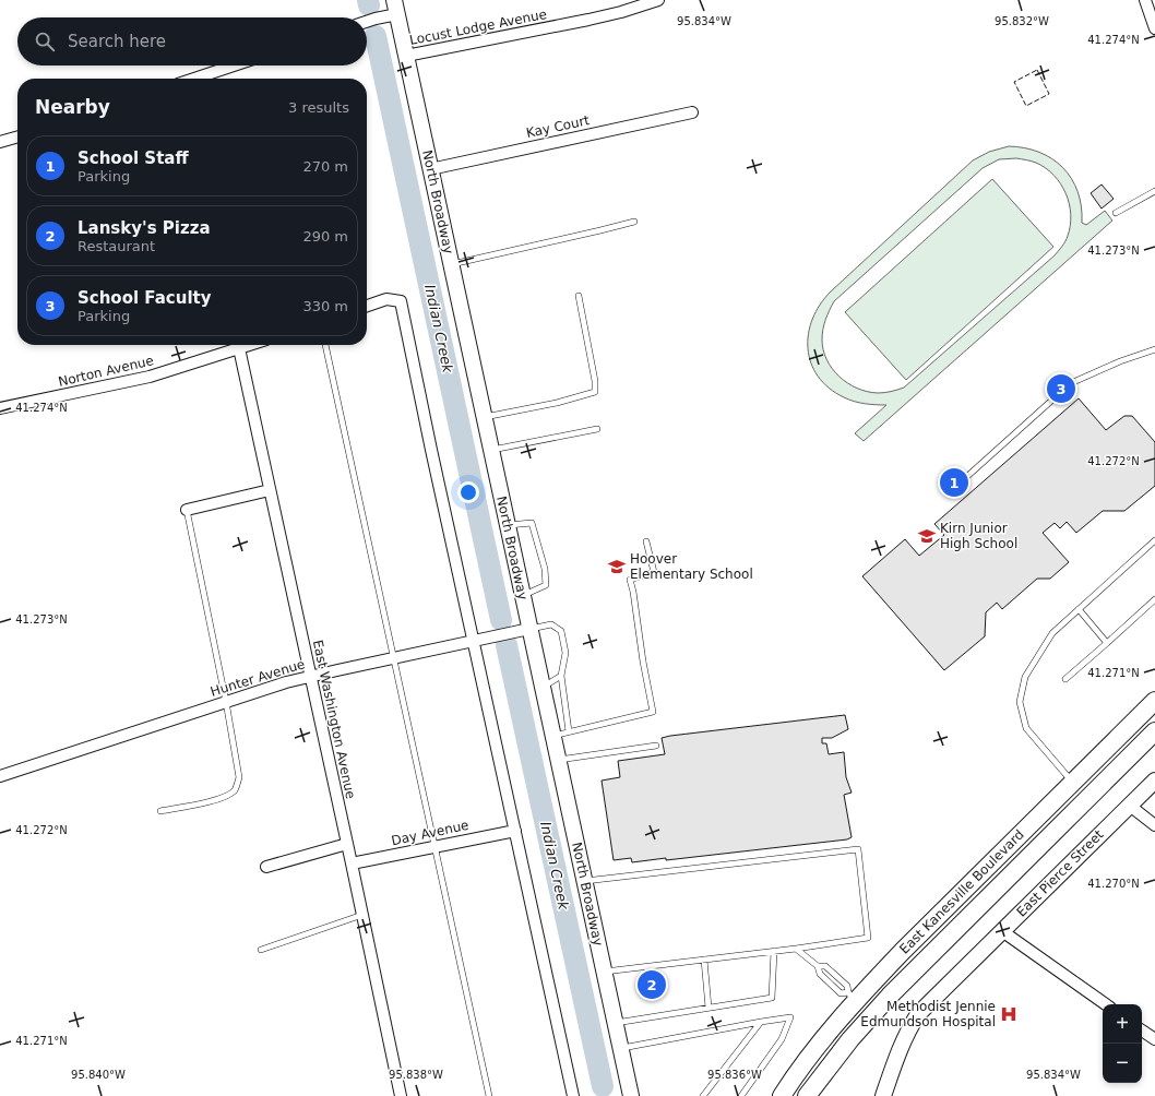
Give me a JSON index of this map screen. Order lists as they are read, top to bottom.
{
  "streets": {
    "main road": ["North Broadway", "East Pierce Street", "East Kanesville Boulevard"],
    "street": [
      "Locust Lodge Avenue",
      "Kay Court",
      "Norton Avenue",
      "Hunter Avenue",
      "East Washington Avenue",
      "Day Avenue"
    ]
  },
  "crossings": [
    ["Locust Lodge Avenue", "North Broadway"],
    ["Kay Court", "North Broadway"],
    ["North Broadway", "Hunter Avenue"],
    ["Norton Avenue", "East Washington Avenue"],
    ["Hunter Avenue", "East Washington Avenue"],
    ["East Washington Avenue", "Day Avenue"]
  ],
  "water": ["Indian Creek"],
  "places": {
    "school or university": ["Kirn Junior High School", "Hoover Elementary School"],
    "hospital": ["Methodist Jennie Edmundson Hospital"]
  },
  "page": {
    "search": "Search here",
    "heading": ["Nearby", "3 results"],
    "list": [
      {
        "mark": "1",
        "name": "School Staff",
        "note": "Parking",
        "value": "270 m"
      },
      {
        "mark": "2",
        "name": "Lansky's Pizza",
        "note": "Restaurant",
        "value": "290 m"
      },
      {
        "mark": "3",
        "name": "School Faculty",
        "note": "Parking",
        "value": "330 m"
      }
    ],
    "pins": ["3", "1", "2"],
    "map_buttons": ["+", "−"]
  },
  "coordinates": [
    "95.834°W",
    "95.832°W",
    "41.274°N",
    "41.273°N",
    "41.272°N",
    "41.271°N",
    "41.270°N",
    "95.840°W",
    "95.838°W",
    "95.836°W"
  ]
}
